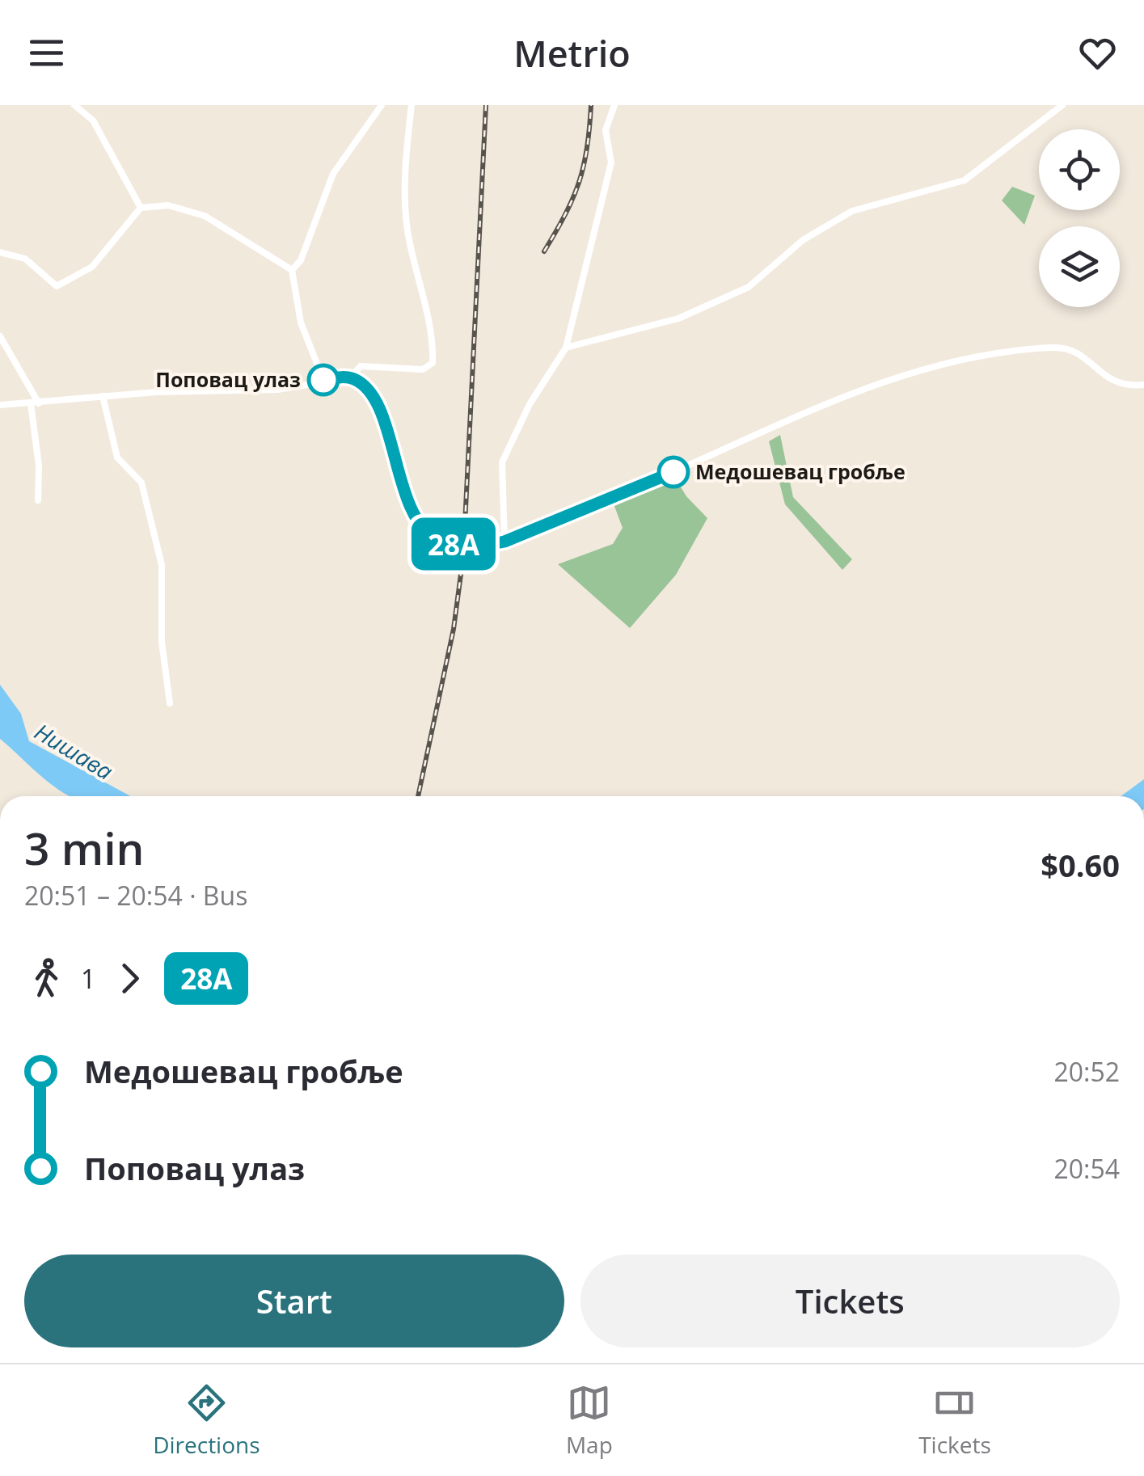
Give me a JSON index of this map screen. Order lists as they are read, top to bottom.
{
  "water": ["Нишава"],
  "places": ["Поповац улаз", "Медошевац гробље"],
  "lines": ["bus line 28А"],
  "page": {
    "header": "Metrio",
    "on_map": "28А",
    "heading": ["3 min", "20:51 – 20:54 · Bus", "$0.60"],
    "legs": ["1", "28А"],
    "list": [
      {
        "name": "Медошевац гробље",
        "value": "20:52"
      },
      {
        "name": "Поповац улаз",
        "value": "20:54"
      }
    ],
    "buttons": ["Start", "Tickets"],
    "tabs": ["Directions", "Map", "Tickets"]
  }
}
